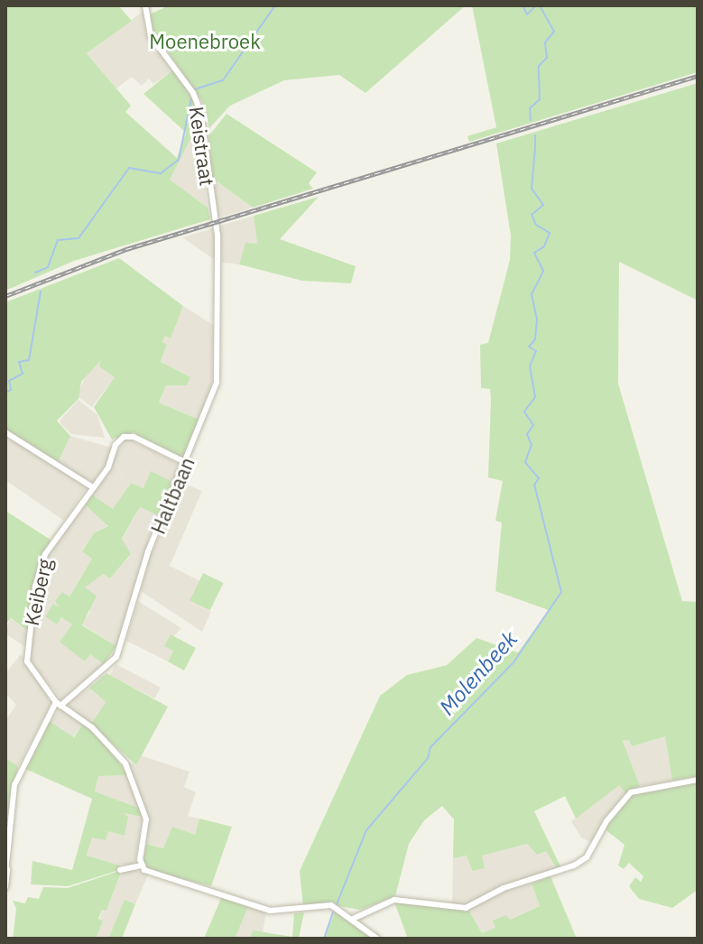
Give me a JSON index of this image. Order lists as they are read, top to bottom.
{
  "streets": {
    "street": ["Keistraat", "Haltbaan", "Keiberg"]
  },
  "crossings": [
    ["Keistraat", "Haltbaan"],
    ["Haltbaan", "Keiberg"]
  ],
  "water": ["Molenbeek"],
  "parks": ["Moenebroek"]
}
